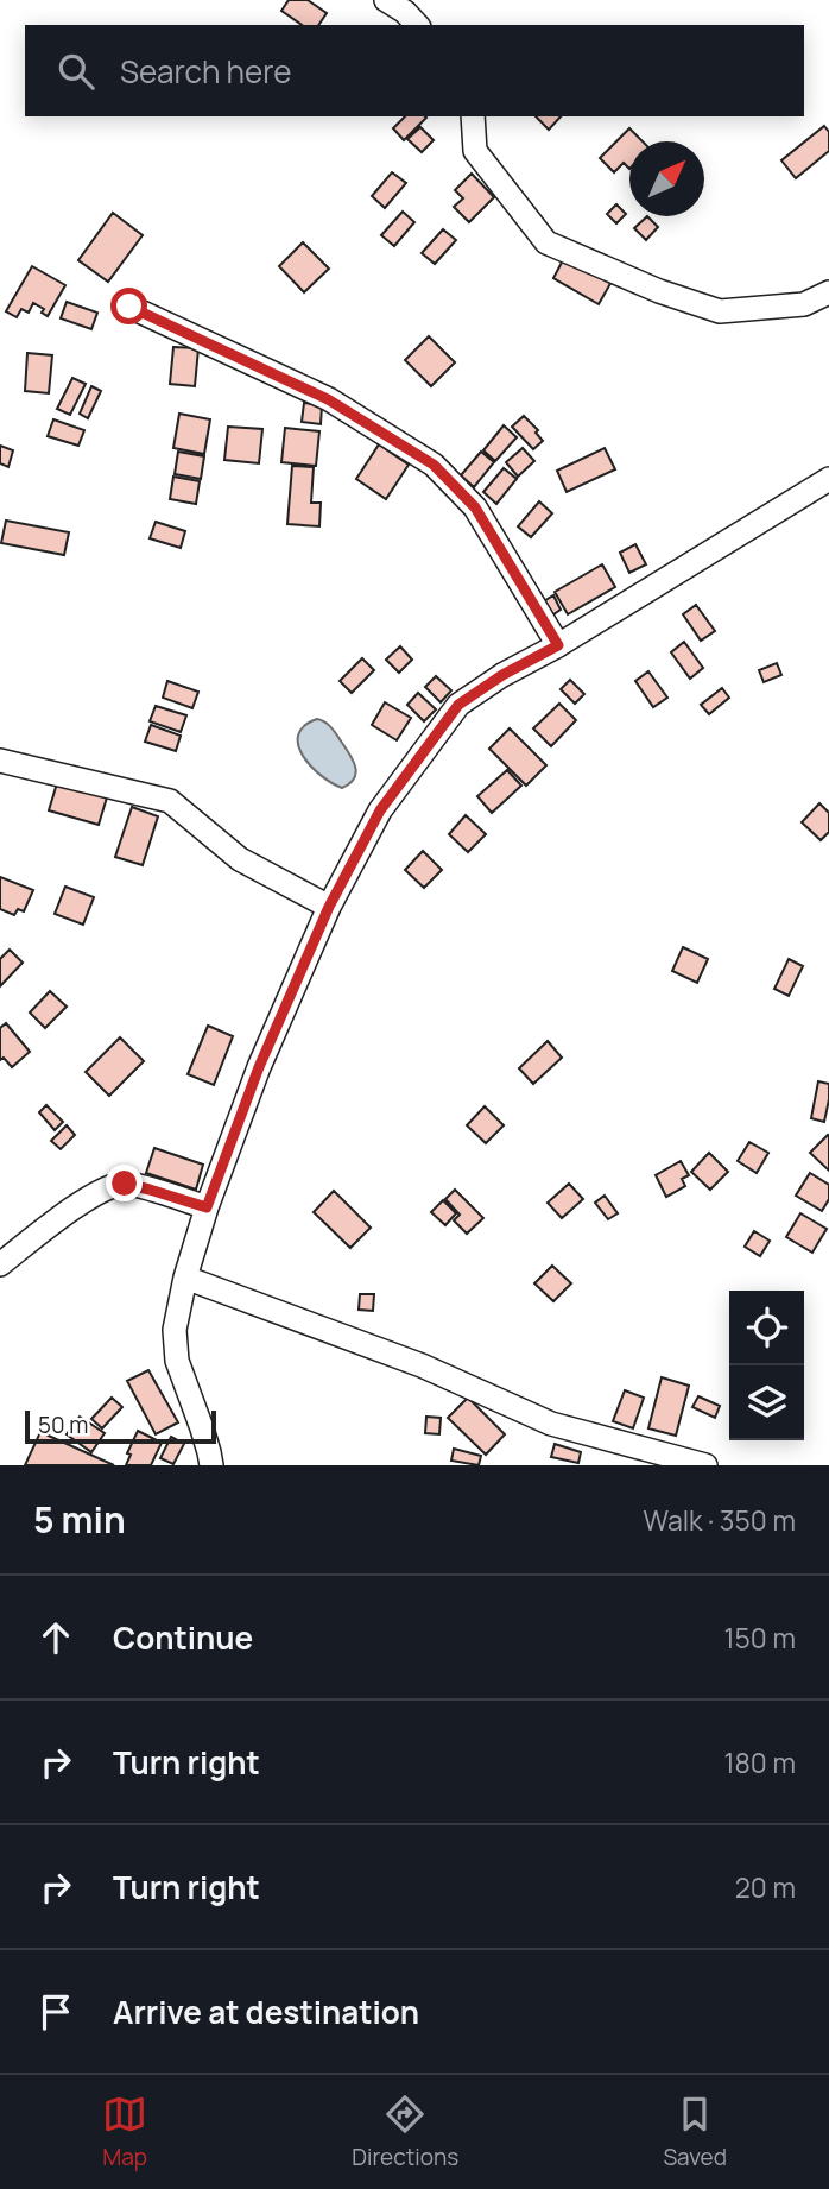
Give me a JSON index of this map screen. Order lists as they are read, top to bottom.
{
  "scale_bar": "50 m",
  "north": "top right",
  "page": {
    "search": "Search here",
    "scale": "50 m",
    "heading": ["5 min", "Walk · 350 m"],
    "list": [
      ["Continue", "150 m"],
      ["Turn right", "180 m"],
      ["Turn right", "20 m"],
      "Arrive at destination"
    ],
    "nav": ["Map", "Directions", "Saved"]
  }
}
